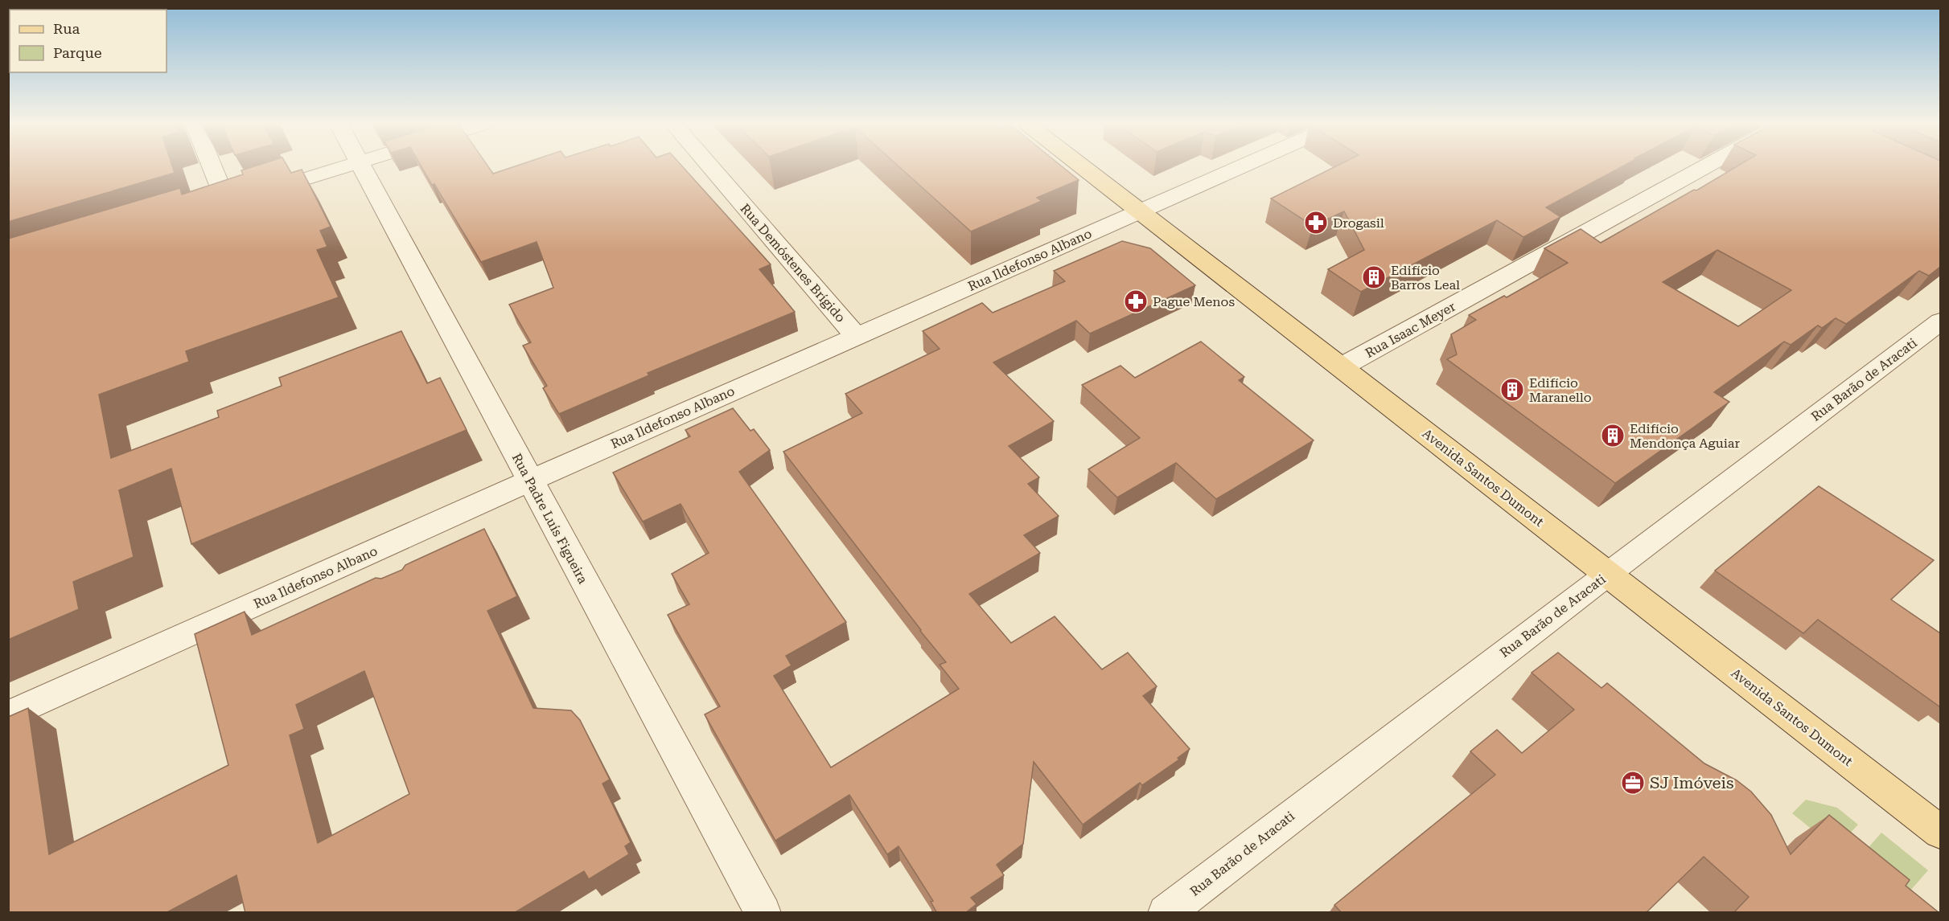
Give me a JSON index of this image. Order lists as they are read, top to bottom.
{
  "streets": {
    "main road": ["Avenida Santos Dumont"],
    "street": [
      "Rua Ildefonso Albano",
      "Rua Demóstenes Brígido",
      "Rua Isaac Meyer",
      "Rua Barão de Aracati",
      "Rua Padre Luís Figueira"
    ]
  },
  "crossings": [
    ["Rua Ildefonso Albano", "Rua Demóstenes Brígido"],
    ["Rua Ildefonso Albano", "Avenida Santos Dumont"],
    ["Rua Ildefonso Albano", "Rua Padre Luís Figueira"],
    ["Rua Isaac Meyer", "Avenida Santos Dumont"],
    ["Rua Barão de Aracati", "Avenida Santos Dumont"]
  ],
  "places": {
    "pharmacy": ["Drogasil", "Pague Menos"],
    "building": ["Edifício Barros Leal", "Edifício Maranello", "Edifício Mendonça Aguiar"],
    "office": ["SJ Imóveis"]
  },
  "legend": ["Rua", "Parque"]
}
